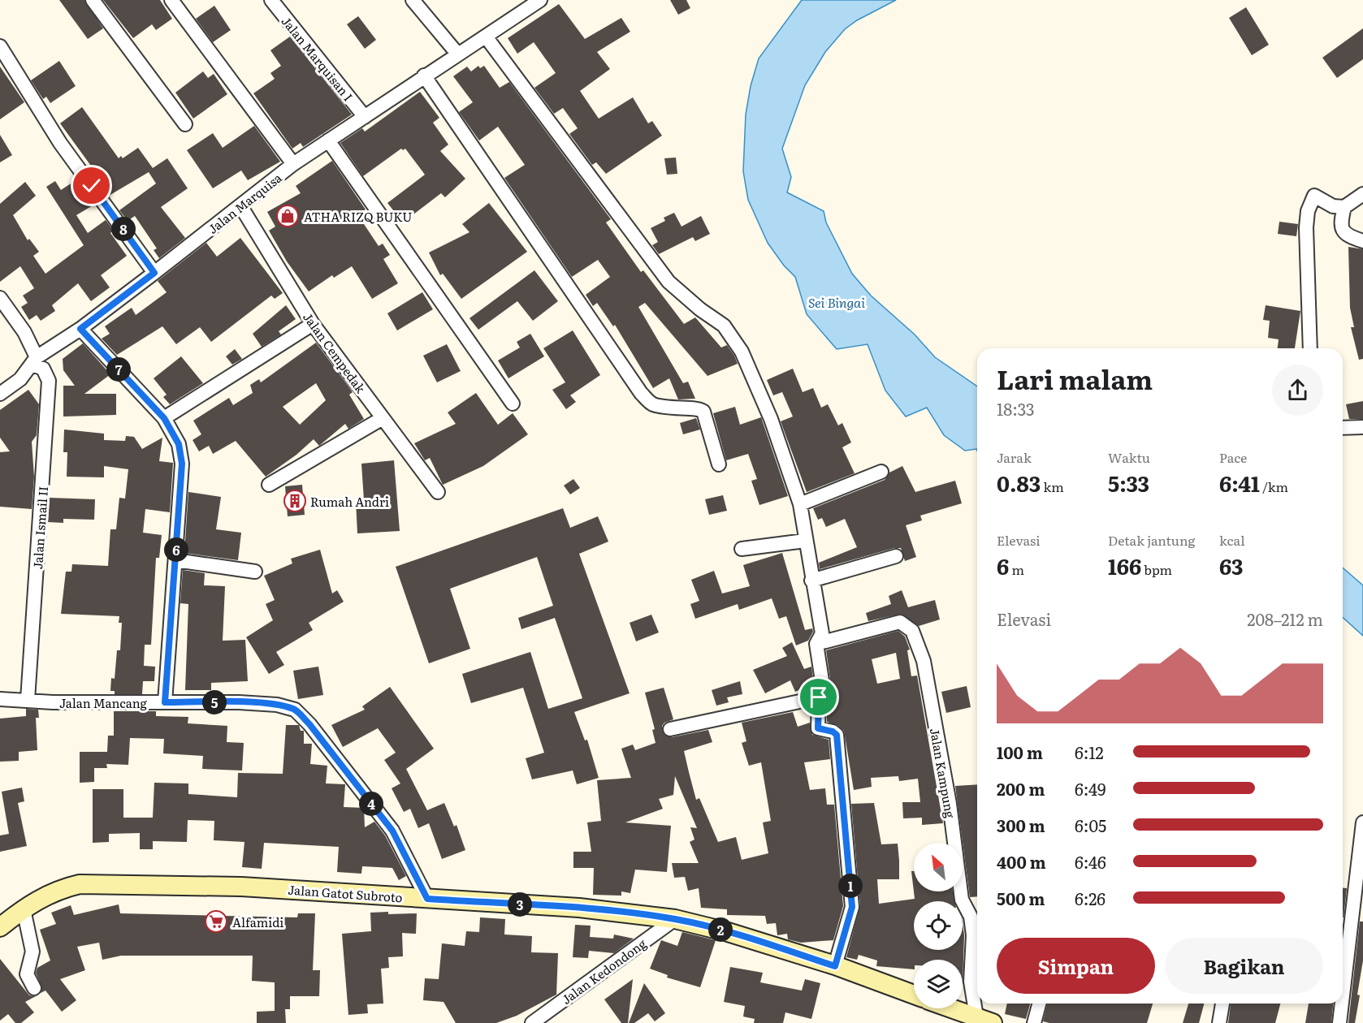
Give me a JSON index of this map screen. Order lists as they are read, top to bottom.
{
  "streets": {
    "main road": ["Jalan Gatot Subroto"],
    "street": [
      "Jalan Marquisan I",
      "Jalan Marquisa",
      "Jalan Cempedak",
      "Jalan Ismail II",
      "Jalan Mancang",
      "Jalan Kampung",
      "Jalan Kedondong"
    ]
  },
  "crossings": [
    ["Jalan Marquisan I", "Jalan Marquisa"],
    ["Jalan Marquisa", "Jalan Cempedak"],
    ["Jalan Marquisa", "Jalan Ismail II"],
    ["Jalan Ismail II", "Jalan Mancang"],
    ["Jalan Mancang", "Jalan Gatot Subroto"],
    ["Jalan Gatot Subroto", "Jalan Kedondong"]
  ],
  "water": ["Sei Bingai"],
  "places": {
    "shop": ["ATHA RIZQ BUKU"],
    "building": ["Rumah Andri"],
    "supermarket": ["Alfamidi"]
  },
  "north": "top left",
  "page": {
    "pins": [
      "8",
      "7",
      "6",
      "5",
      "4",
      "1",
      "3",
      "2"
    ],
    "heading": ["Lari malam", "18:33"],
    "stats": [
      ["Jarak", "0.83 km"],
      ["Waktu", "5:33"],
      ["Pace", "6:41 /km"],
      ["Elevasi", "6 m"],
      ["Detak jantung", "166 bpm"],
      ["kcal", "63"]
    ],
    "chart": ["Elevasi", "208–212 m"],
    "list": [
      {
        "name": "100 m",
        "note": "6:12"
      },
      {
        "name": "200 m",
        "note": "6:49"
      },
      {
        "name": "300 m",
        "note": "6:05"
      },
      {
        "name": "400 m",
        "note": "6:46"
      },
      {
        "name": "500 m",
        "note": "6:26"
      }
    ],
    "buttons": ["Simpan", "Bagikan"]
  }
}
